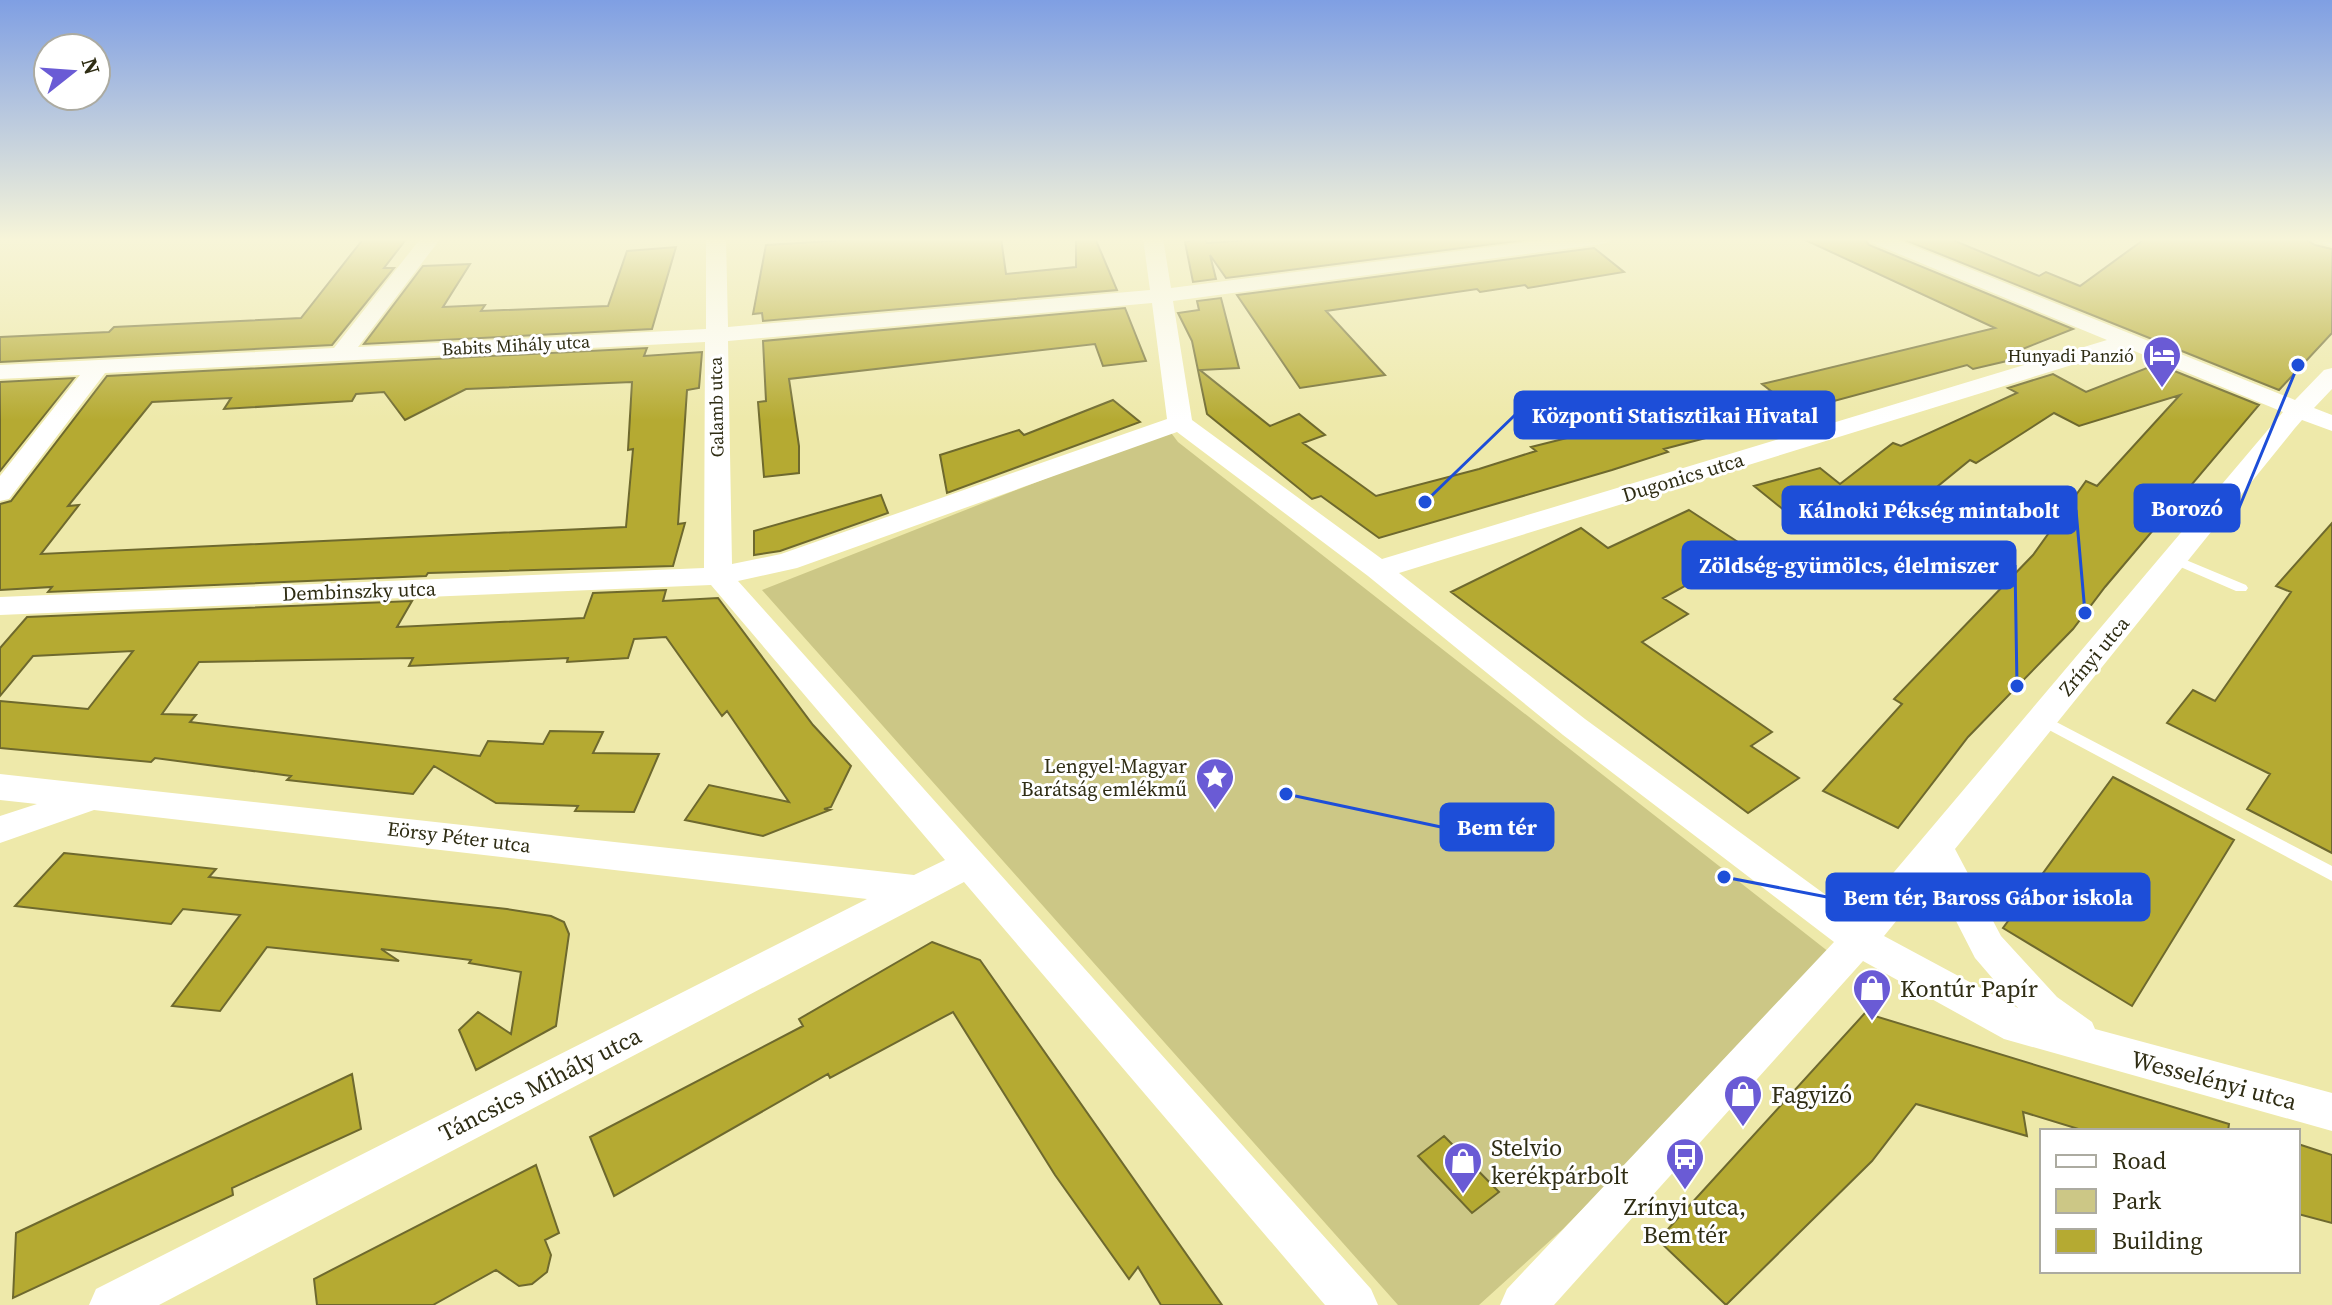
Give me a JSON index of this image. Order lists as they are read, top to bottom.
{
  "streets": {
    "street": [
      "Babits Mihály utca",
      "Galamb utca",
      "Dugonics utca",
      "Dembinszky utca",
      "Zrínyi utca",
      "Eörsy Péter utca",
      "Wesselényi utca",
      "Táncsics Mihály utca"
    ]
  },
  "crossings": [
    ["Babits Mihály utca", "Galamb utca"],
    ["Galamb utca", "Dembinszky utca"],
    ["Dugonics utca", "Wesselényi utca"],
    ["Dembinszky utca", "Wesselényi utca"],
    ["Zrínyi utca", "Wesselényi utca"],
    ["Eörsy Péter utca", "Táncsics Mihály utca"]
  ],
  "places": {
    "other": [
      "Borozó",
      "Központi Statisztikai Hivatal",
      "Kálnoki Pékség mintabolt",
      "Zöldség-gyümölcs, élelmiszer",
      "Bem tér",
      "Bem tér, Baross Gábor iskola"
    ],
    "hotel": ["Hunyadi Panzió"],
    "place": ["Lengyel-Magyar Barátság emlékmű"],
    "shop": ["Kontúr Papír", "Fagyizó", "Stelvio kerékpárbolt"],
    "bus stop": ["Zrínyi utca, Bem tér"]
  },
  "legend": ["Road", "Park", "Building"],
  "north": "right"
}
